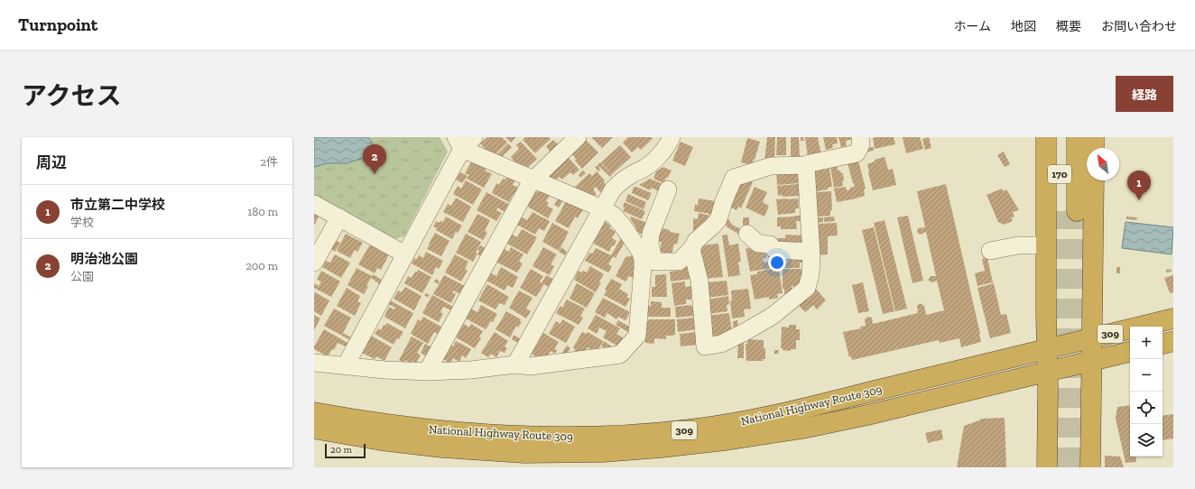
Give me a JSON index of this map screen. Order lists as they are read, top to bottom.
{
  "streets": {
    "highway": ["170", "309", "National Highway Route 309"]
  },
  "scale_bar": "20 m",
  "north": "top left",
  "page": {
    "header": "Turnpoint",
    "nav": [
      "ホーム",
      "地図",
      "概要",
      "お問い合わせ"
    ],
    "title": "アクセス",
    "buttons": "経路",
    "heading": ["周辺", "2件"],
    "pins": ["2", "1"],
    "list": [
      {
        "mark": "1",
        "name": "市立第二中学校",
        "note": "学校",
        "value": "180 m"
      },
      {
        "mark": "2",
        "name": "明治池公園",
        "note": "公園",
        "value": "200 m"
      }
    ],
    "map_buttons": ["+", "−"],
    "scale": "20 m"
  }
}
